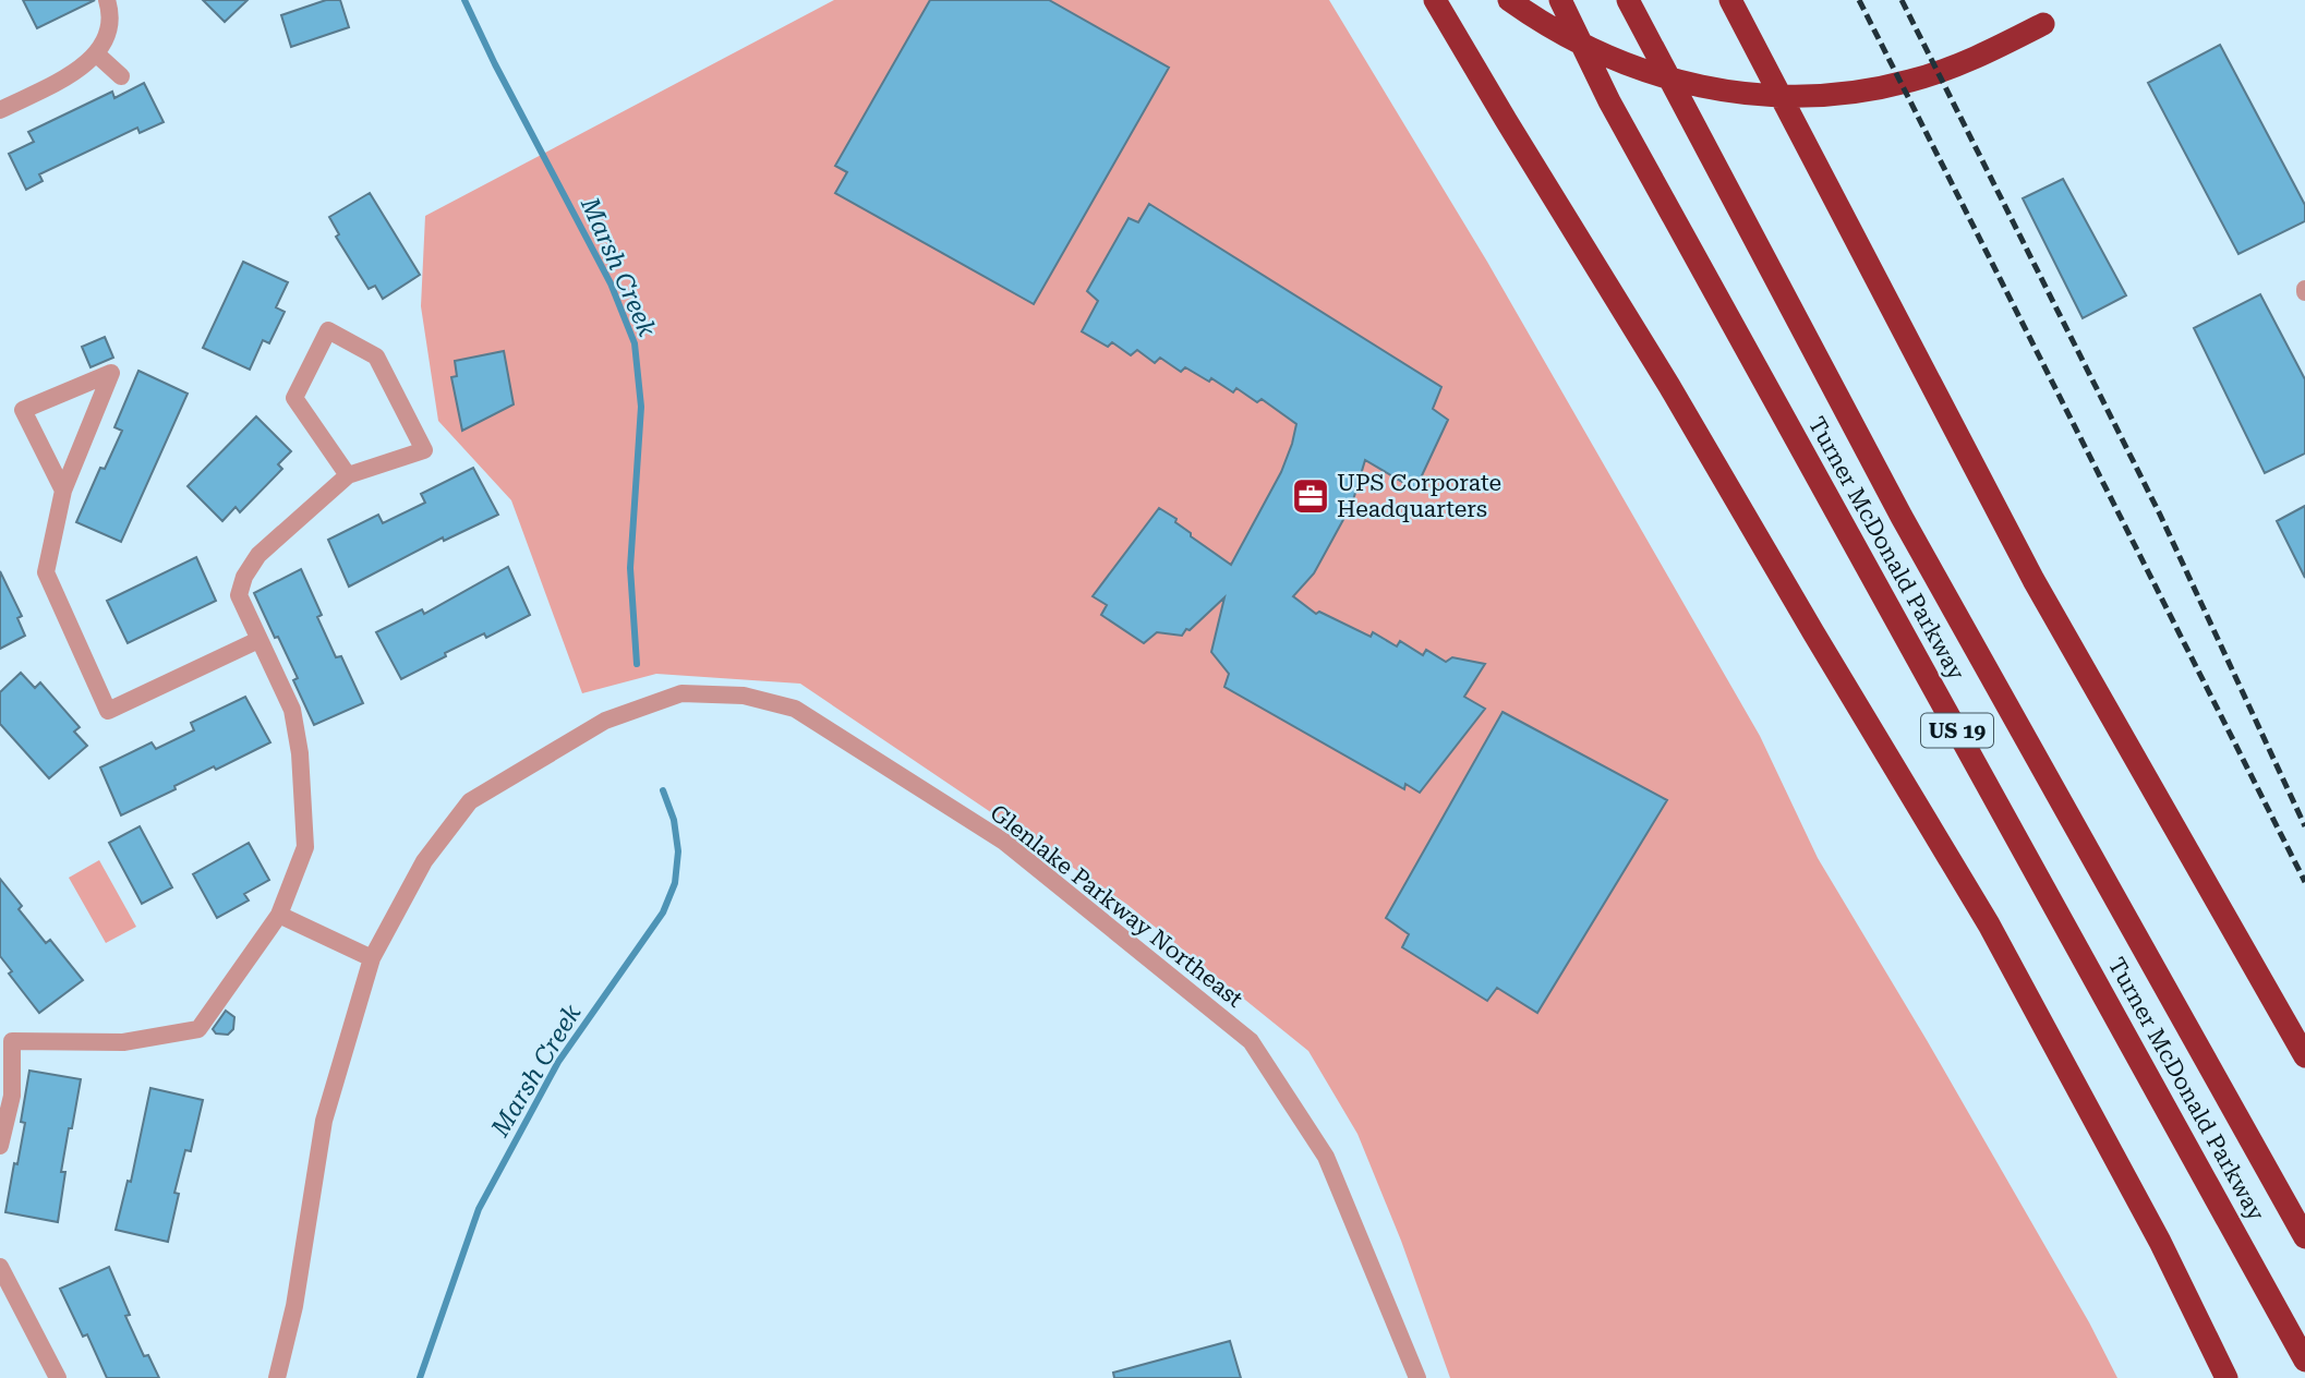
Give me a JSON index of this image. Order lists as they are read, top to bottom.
{
  "streets": {
    "highway": ["Turner McDonald Parkway", "US 19"],
    "street": ["Glenlake Parkway Northeast"]
  },
  "water": ["Marsh Creek"],
  "places": {
    "office": ["UPS Corporate Headquarters"]
  }
}
